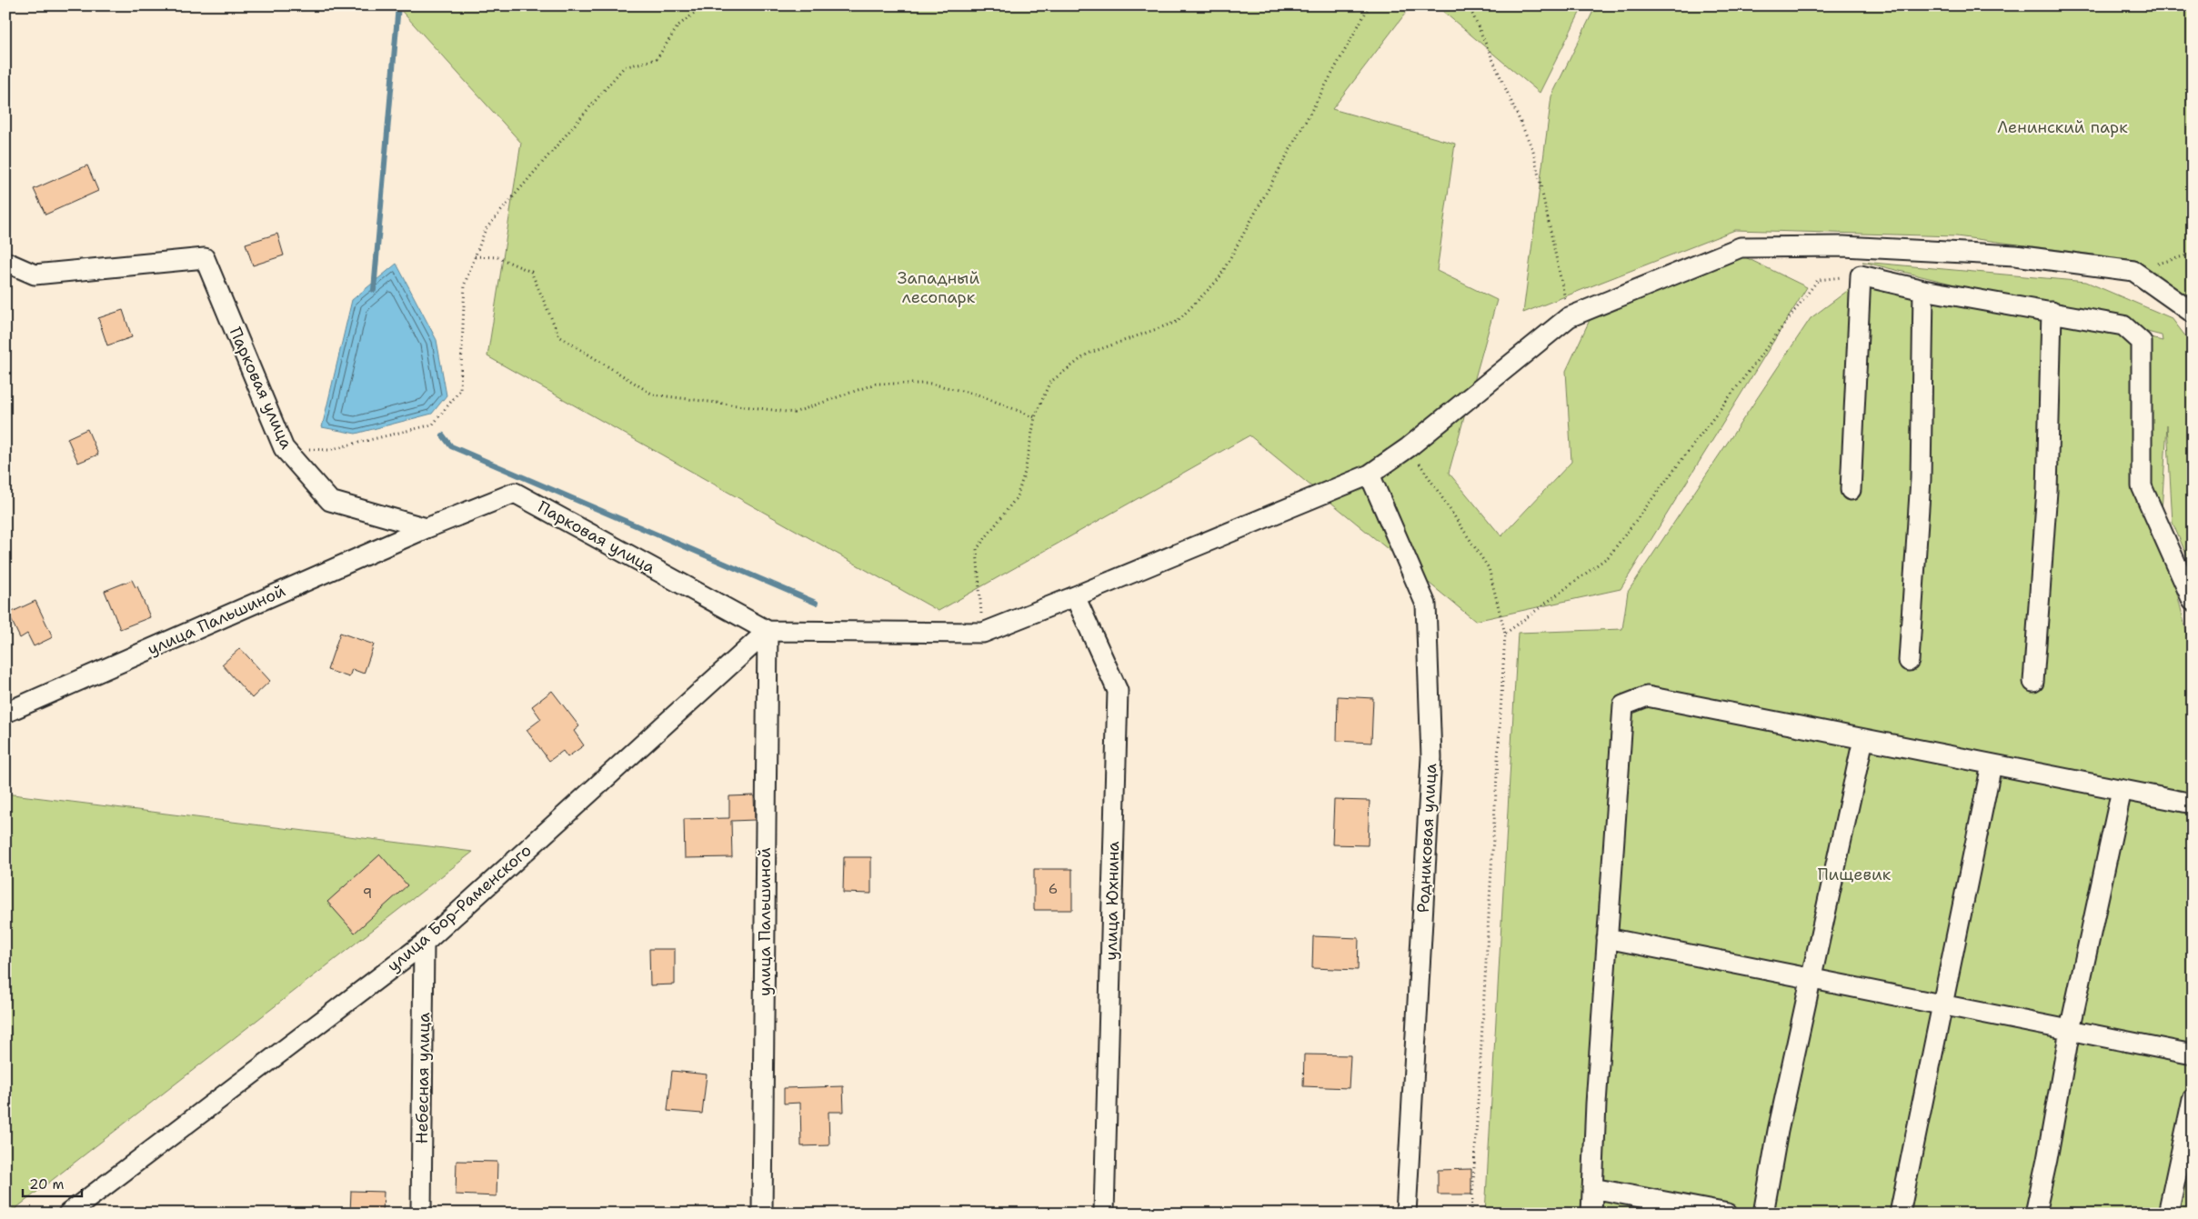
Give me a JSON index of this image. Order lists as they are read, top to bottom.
{
  "streets": {
    "street": [
      "Парковая улица",
      "улица Пальшиной",
      "Родниковая улица",
      "улица Юхнина",
      "улица Бор-Раменского",
      "Небесная улица"
    ]
  },
  "crossings": [
    ["Парковая улица", "улица Пальшиной"],
    ["Парковая улица", "улица Бор-Раменского"],
    ["улица Пальшиной", "улица Бор-Раменского"],
    ["улица Бор-Раменского", "Небесная улица"]
  ],
  "parks": ["Ленинский парк", "Западный лесопарк", "Пищевик"],
  "house_numbers": ["6", "9"],
  "scale_bar": "20 m"
}
